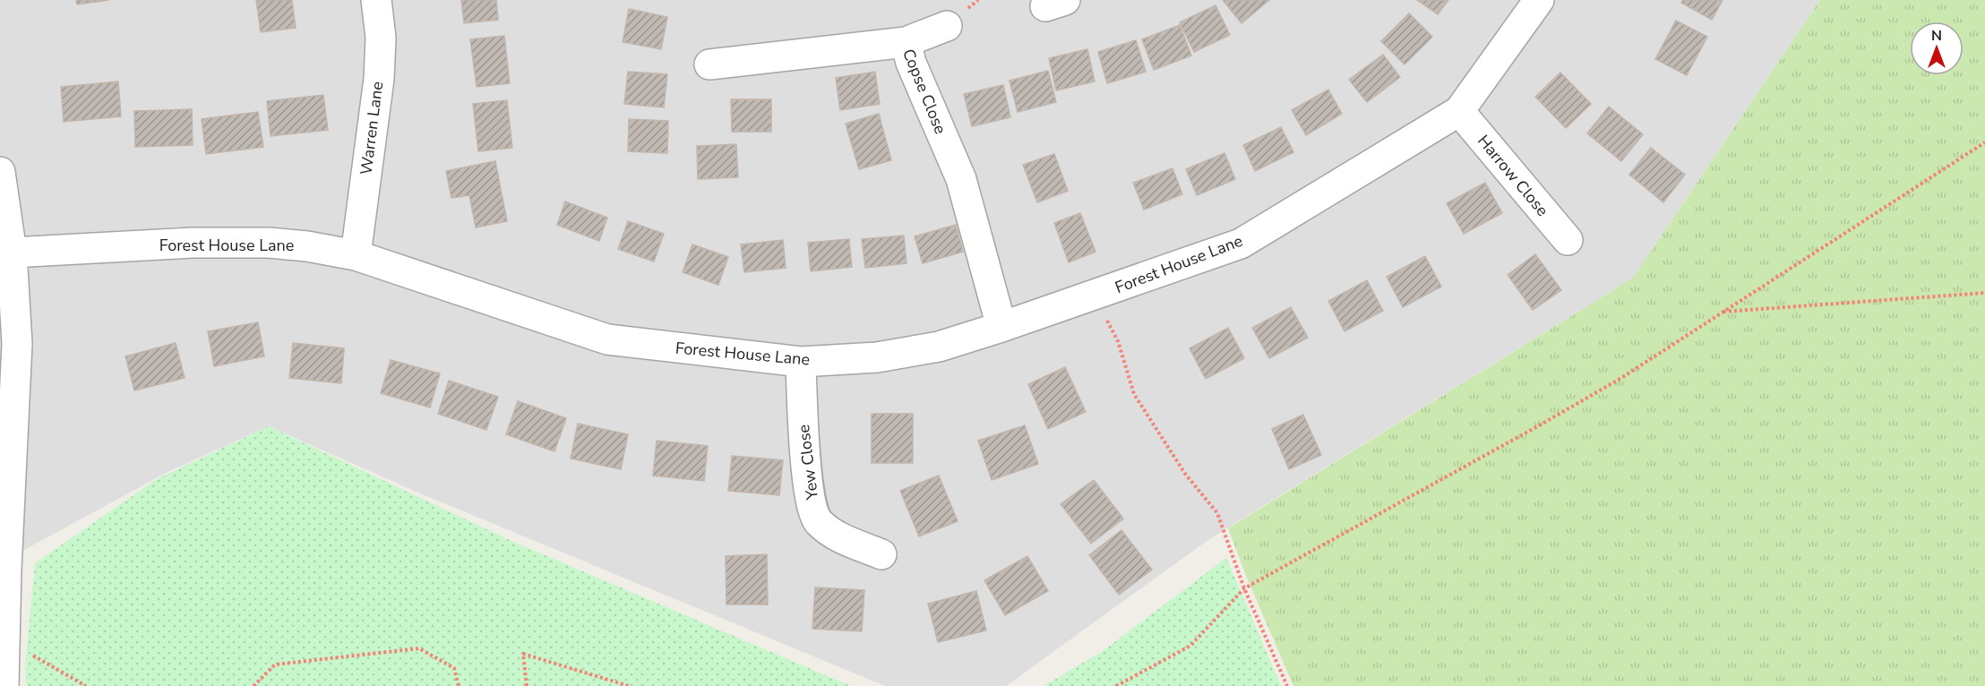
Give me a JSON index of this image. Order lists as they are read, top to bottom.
{
  "streets": {
    "street": [
      "Copse Close",
      "Warren Lane",
      "Harrow Close",
      "Forest House Lane",
      "Yew Close"
    ]
  },
  "crossings": [
    ["Copse Close", "Forest House Lane"],
    ["Warren Lane", "Forest House Lane"],
    ["Harrow Close", "Forest House Lane"],
    ["Forest House Lane", "Yew Close"]
  ],
  "north": "top"
}
